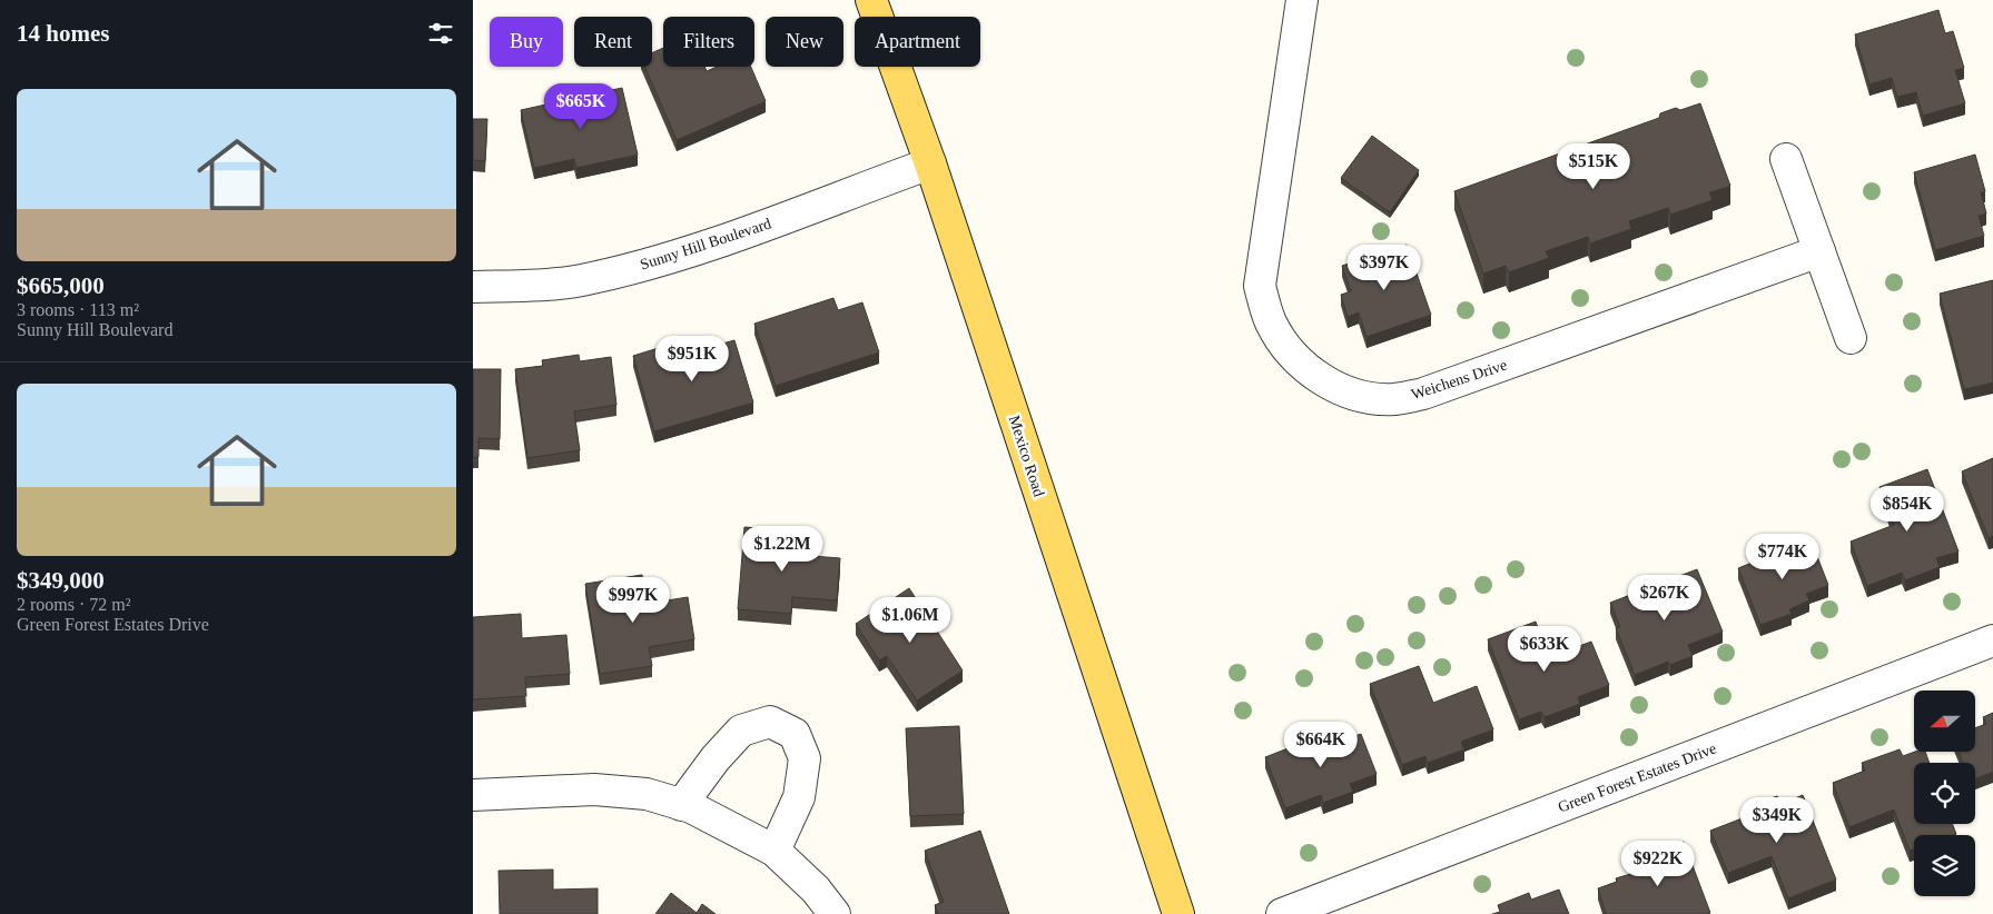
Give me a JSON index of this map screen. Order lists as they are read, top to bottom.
{
  "streets": {
    "main road": ["Mexico Road"],
    "street": ["Sunny Hill Boulevard", "Weichens Drive", "Green Forest Estates Drive"]
  },
  "crossings": [
    ["Sunny Hill Boulevard", "Mexico Road"]
  ],
  "north": "left",
  "page": {
    "heading": "14 homes",
    "chip": [
      "Buy",
      "Rent",
      "Filters",
      "New",
      "Apartment"
    ],
    "list": [
      {
        "name": "$665,000",
        "note": "3 rooms · 113 m² · Sunny Hill Boulevard"
      },
      {
        "name": "$349,000",
        "note": "2 rooms · 72 m² · Green Forest Estates Drive"
      }
    ],
    "price": [
      "$665K",
      "$515K",
      "$397K",
      "$951K",
      "$854K",
      "$1.22M",
      "$774K",
      "$267K",
      "$997K",
      "$1.06M",
      "$633K",
      "$664K",
      "$349K",
      "$922K"
    ]
  }
}
